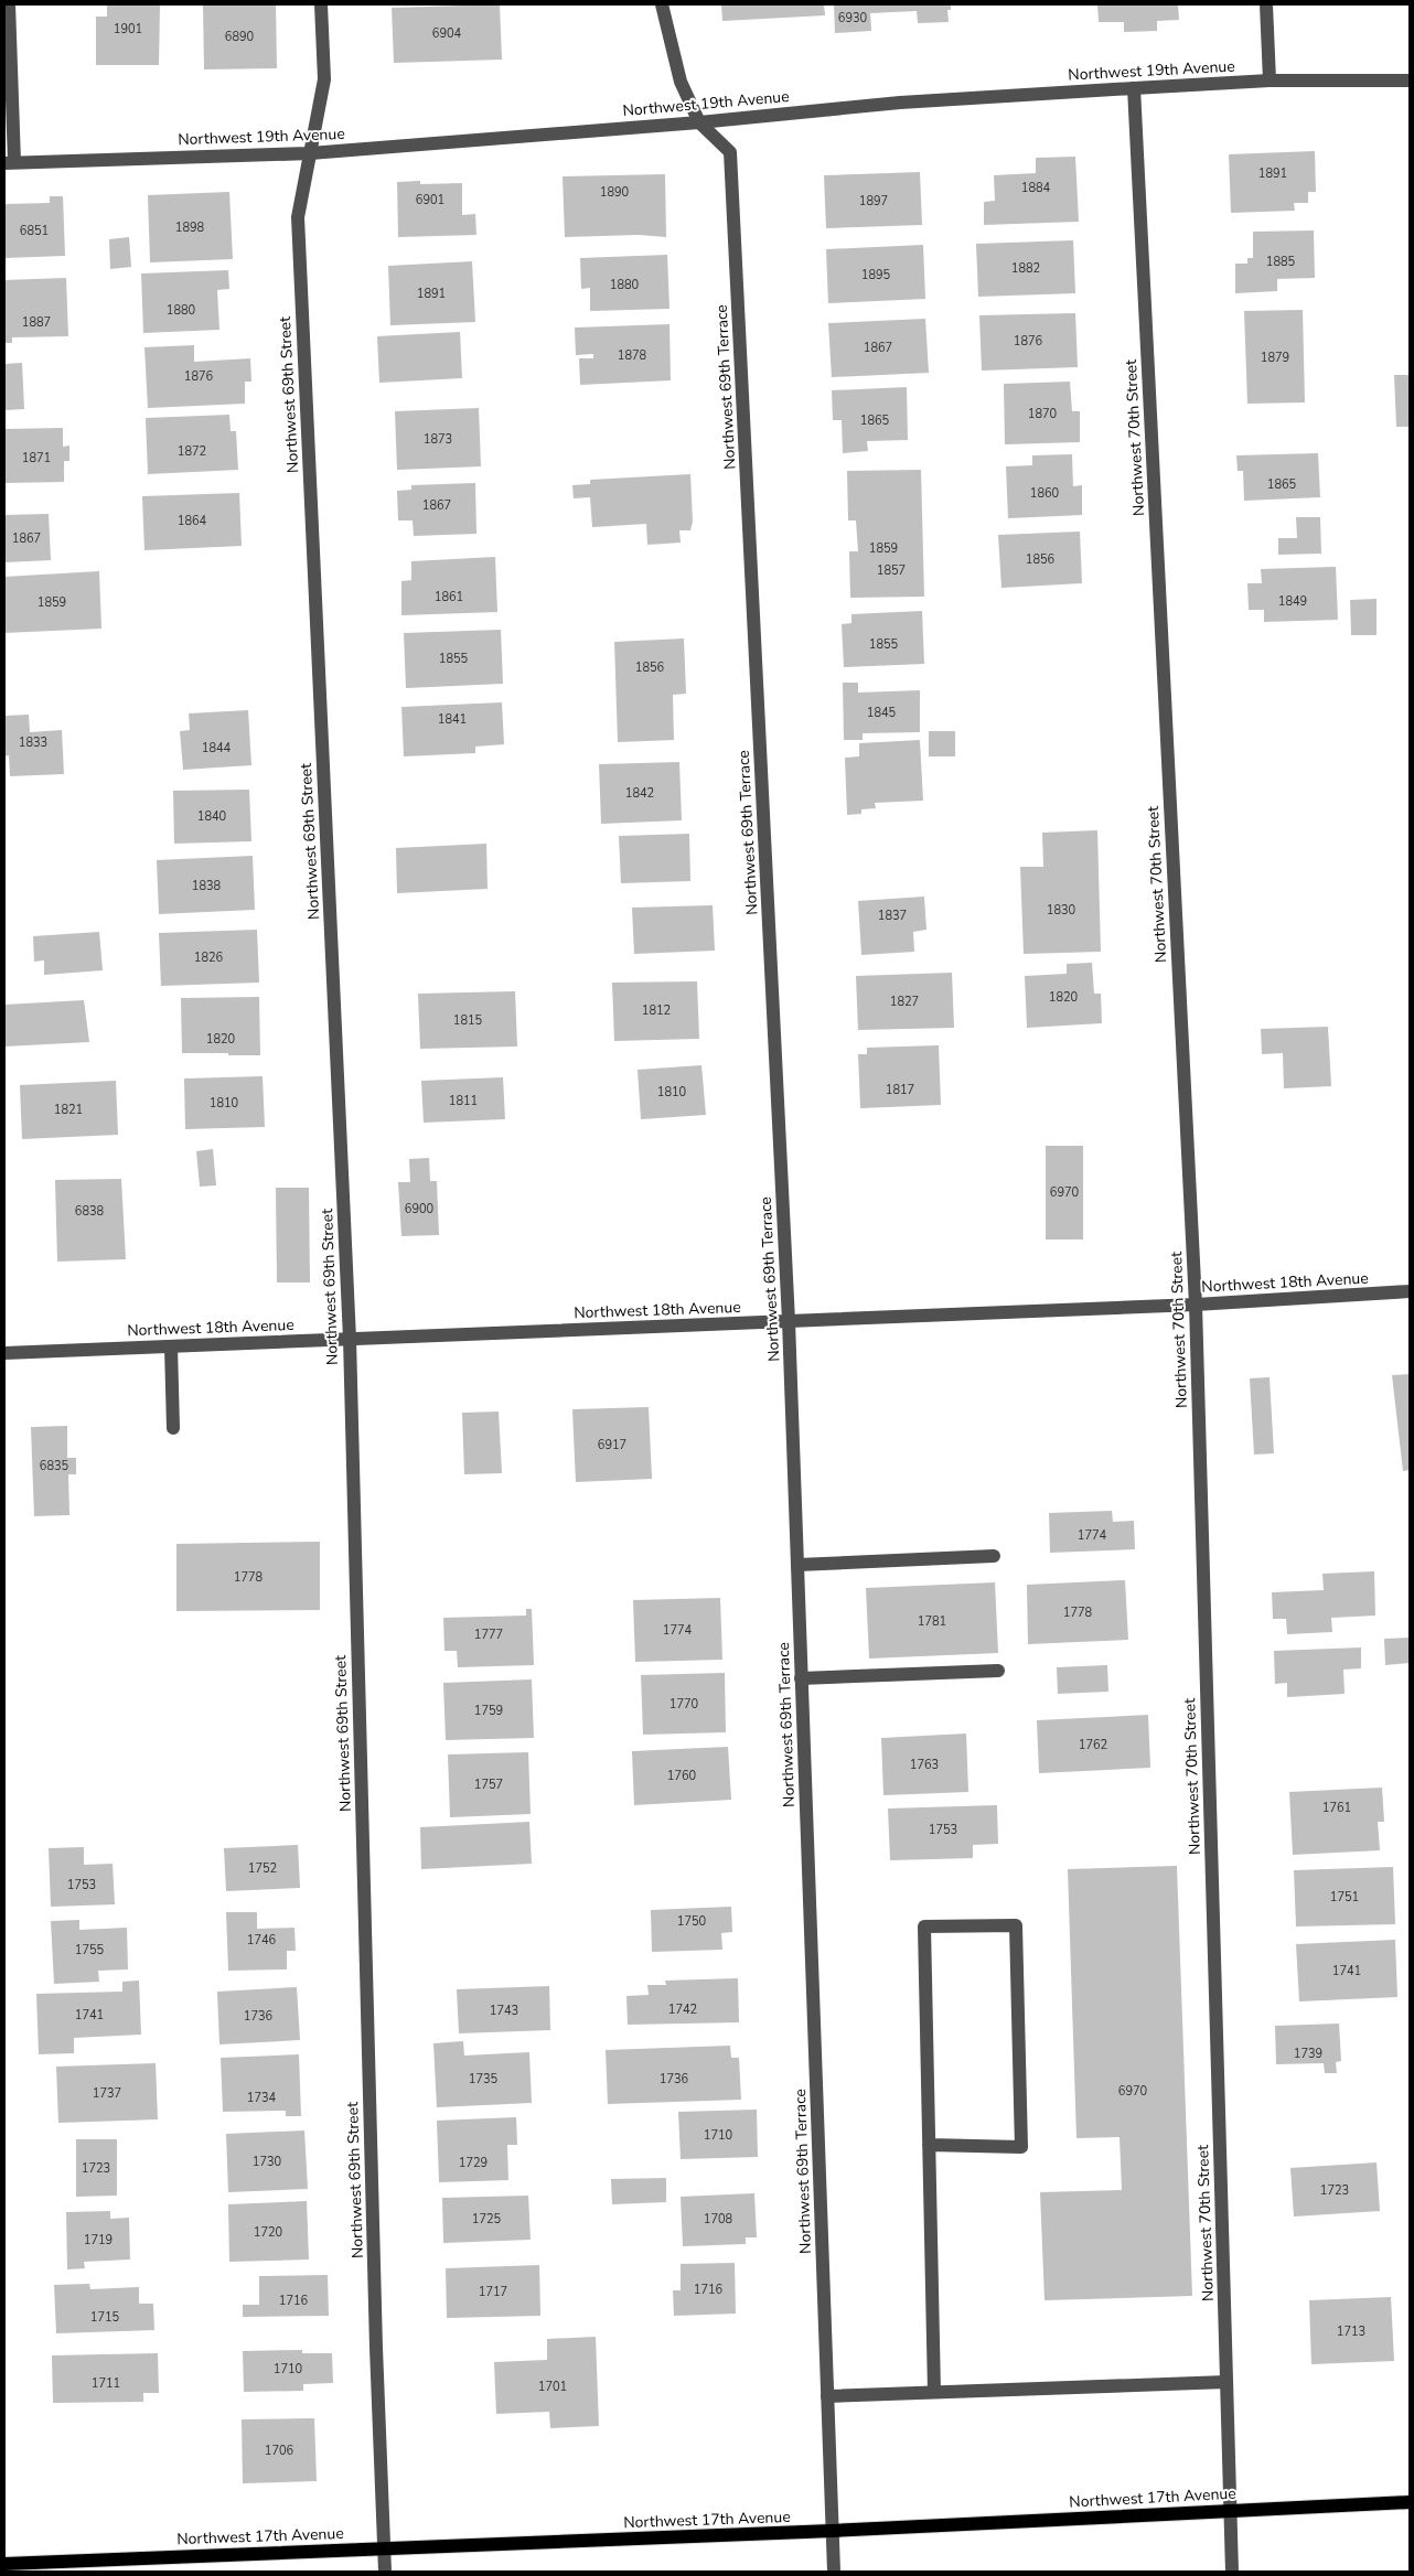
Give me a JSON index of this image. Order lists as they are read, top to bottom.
{
  "streets": {
    "main road": ["Northwest 17th Avenue"],
    "street": [
      "Northwest 19th Avenue",
      "Northwest 69th Terrace",
      "Northwest 69th Street",
      "Northwest 70th Street",
      "Northwest 18th Avenue"
    ]
  },
  "crossings": [
    ["Northwest 19th Avenue", "Northwest 69th Terrace"],
    ["Northwest 19th Avenue", "Northwest 69th Street"],
    ["Northwest 19th Avenue", "Northwest 70th Street"],
    ["Northwest 69th Terrace", "Northwest 18th Avenue"],
    ["Northwest 69th Terrace", "Northwest 17th Avenue"],
    ["Northwest 69th Street", "Northwest 18th Avenue"],
    ["Northwest 69th Street", "Northwest 17th Avenue"],
    ["Northwest 70th Street", "Northwest 18th Avenue"],
    ["Northwest 70th Street", "Northwest 17th Avenue"]
  ],
  "house_numbers": [
    "6930",
    "1901",
    "6904",
    "6890",
    "1891",
    "1884",
    "1890",
    "6901",
    "1897",
    "1898",
    "6851",
    "1885",
    "1882",
    "1895",
    "1880",
    "1891",
    "1880",
    "1887",
    "1876",
    "1867",
    "1878",
    "1879",
    "1876",
    "1870",
    "1865",
    "1873",
    "1872",
    "1871",
    "1865",
    "1860",
    "1867",
    "1864",
    "1867",
    "1859",
    "1856",
    "1857",
    "1861",
    "1849",
    "1859",
    "1855",
    "1855",
    "1856",
    "1845",
    "1841",
    "1833",
    "1844",
    "1842",
    "1840",
    "1838",
    "1830",
    "1837",
    "1826",
    "1820",
    "1827",
    "1812",
    "1815",
    "1820",
    "1817",
    "1810",
    "1811",
    "1810",
    "1821",
    "6970",
    "6900",
    "6838",
    "6917",
    "6835",
    "1774",
    "1778",
    "1778",
    "1781",
    "1774",
    "1777",
    "1770",
    "1759",
    "1762",
    "1763",
    "1760",
    "1757",
    "1761",
    "1753",
    "1752",
    "1753",
    "1751",
    "1750",
    "1746",
    "1755",
    "1741",
    "1742",
    "1743",
    "1741",
    "1736",
    "1739",
    "1735",
    "1736",
    "6970",
    "1737",
    "1734",
    "1710",
    "1730",
    "1729",
    "1723",
    "1723",
    "1725",
    "1708",
    "1720",
    "1719",
    "1716",
    "1717",
    "1716",
    "1715",
    "1713",
    "1710",
    "1711",
    "1701",
    "1706"
  ]
}
